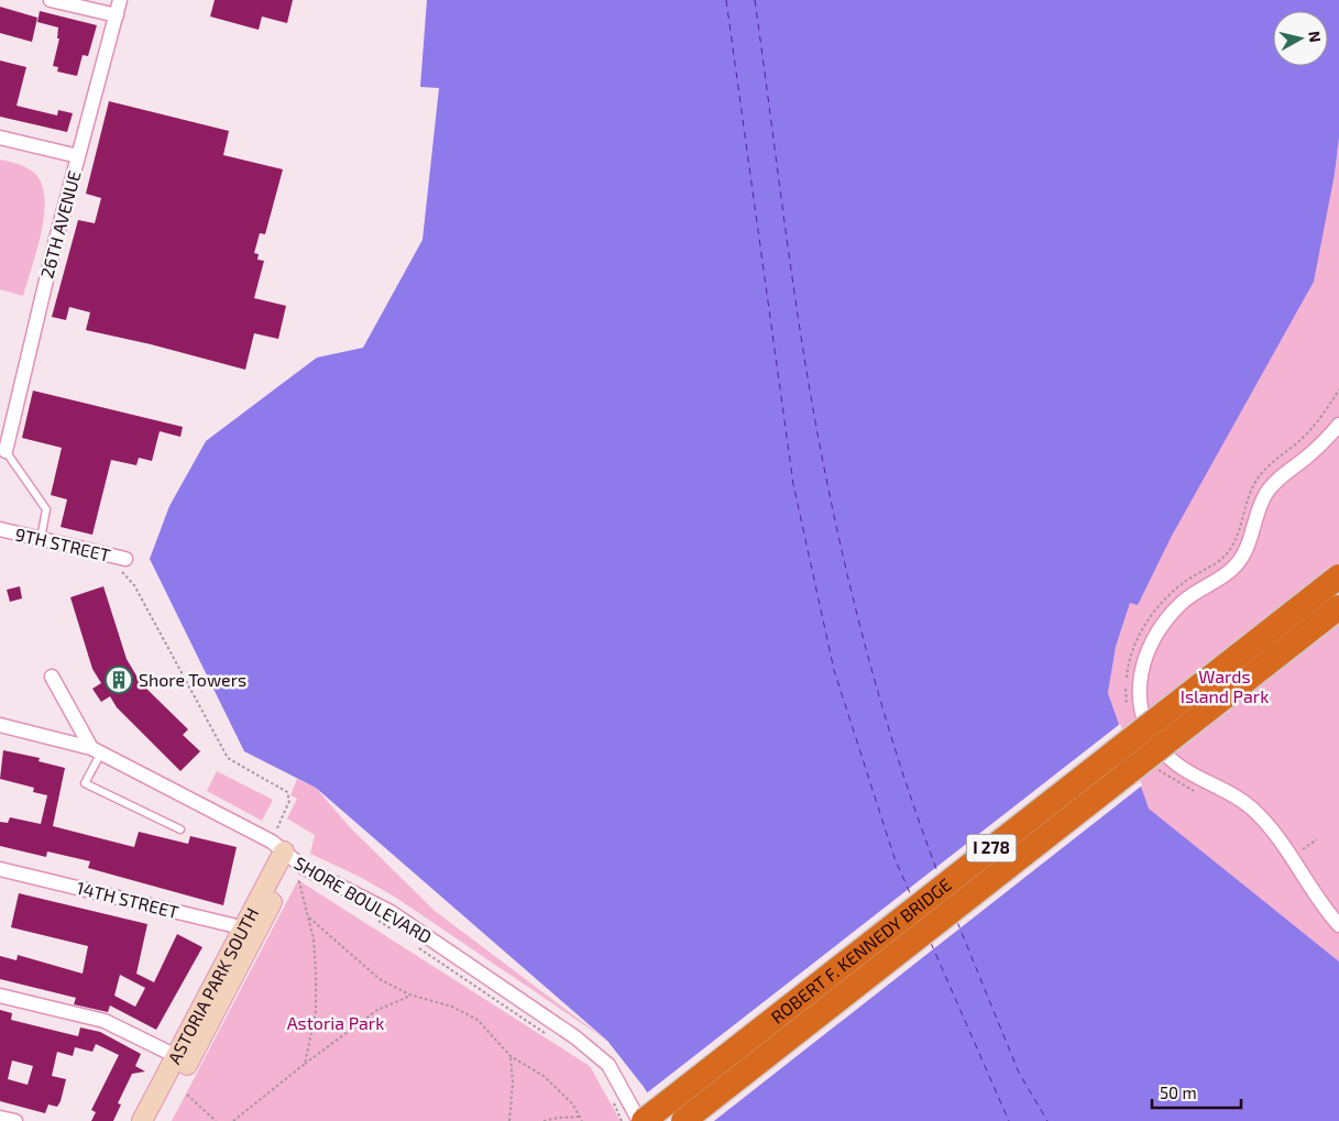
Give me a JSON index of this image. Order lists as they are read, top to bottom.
{
  "streets": {
    "highway": ["I 278", "ROBERT F. KENNEDY BRIDGE"],
    "street": [
      "26TH AVENUE",
      "9TH STREET",
      "14TH STREET",
      "SHORE BOULEVARD",
      "ASTORIA PARK SOUTH"
    ]
  },
  "crossings": [
    ["14TH STREET", "ASTORIA PARK SOUTH"],
    ["SHORE BOULEVARD", "ROBERT F. KENNEDY BRIDGE"],
    ["SHORE BOULEVARD", "ASTORIA PARK SOUTH"]
  ],
  "parks": ["Wards Island Park", "Astoria Park"],
  "places": {
    "building": ["Shore Towers"]
  },
  "scale_bar": "50 m",
  "north": "right"
}
